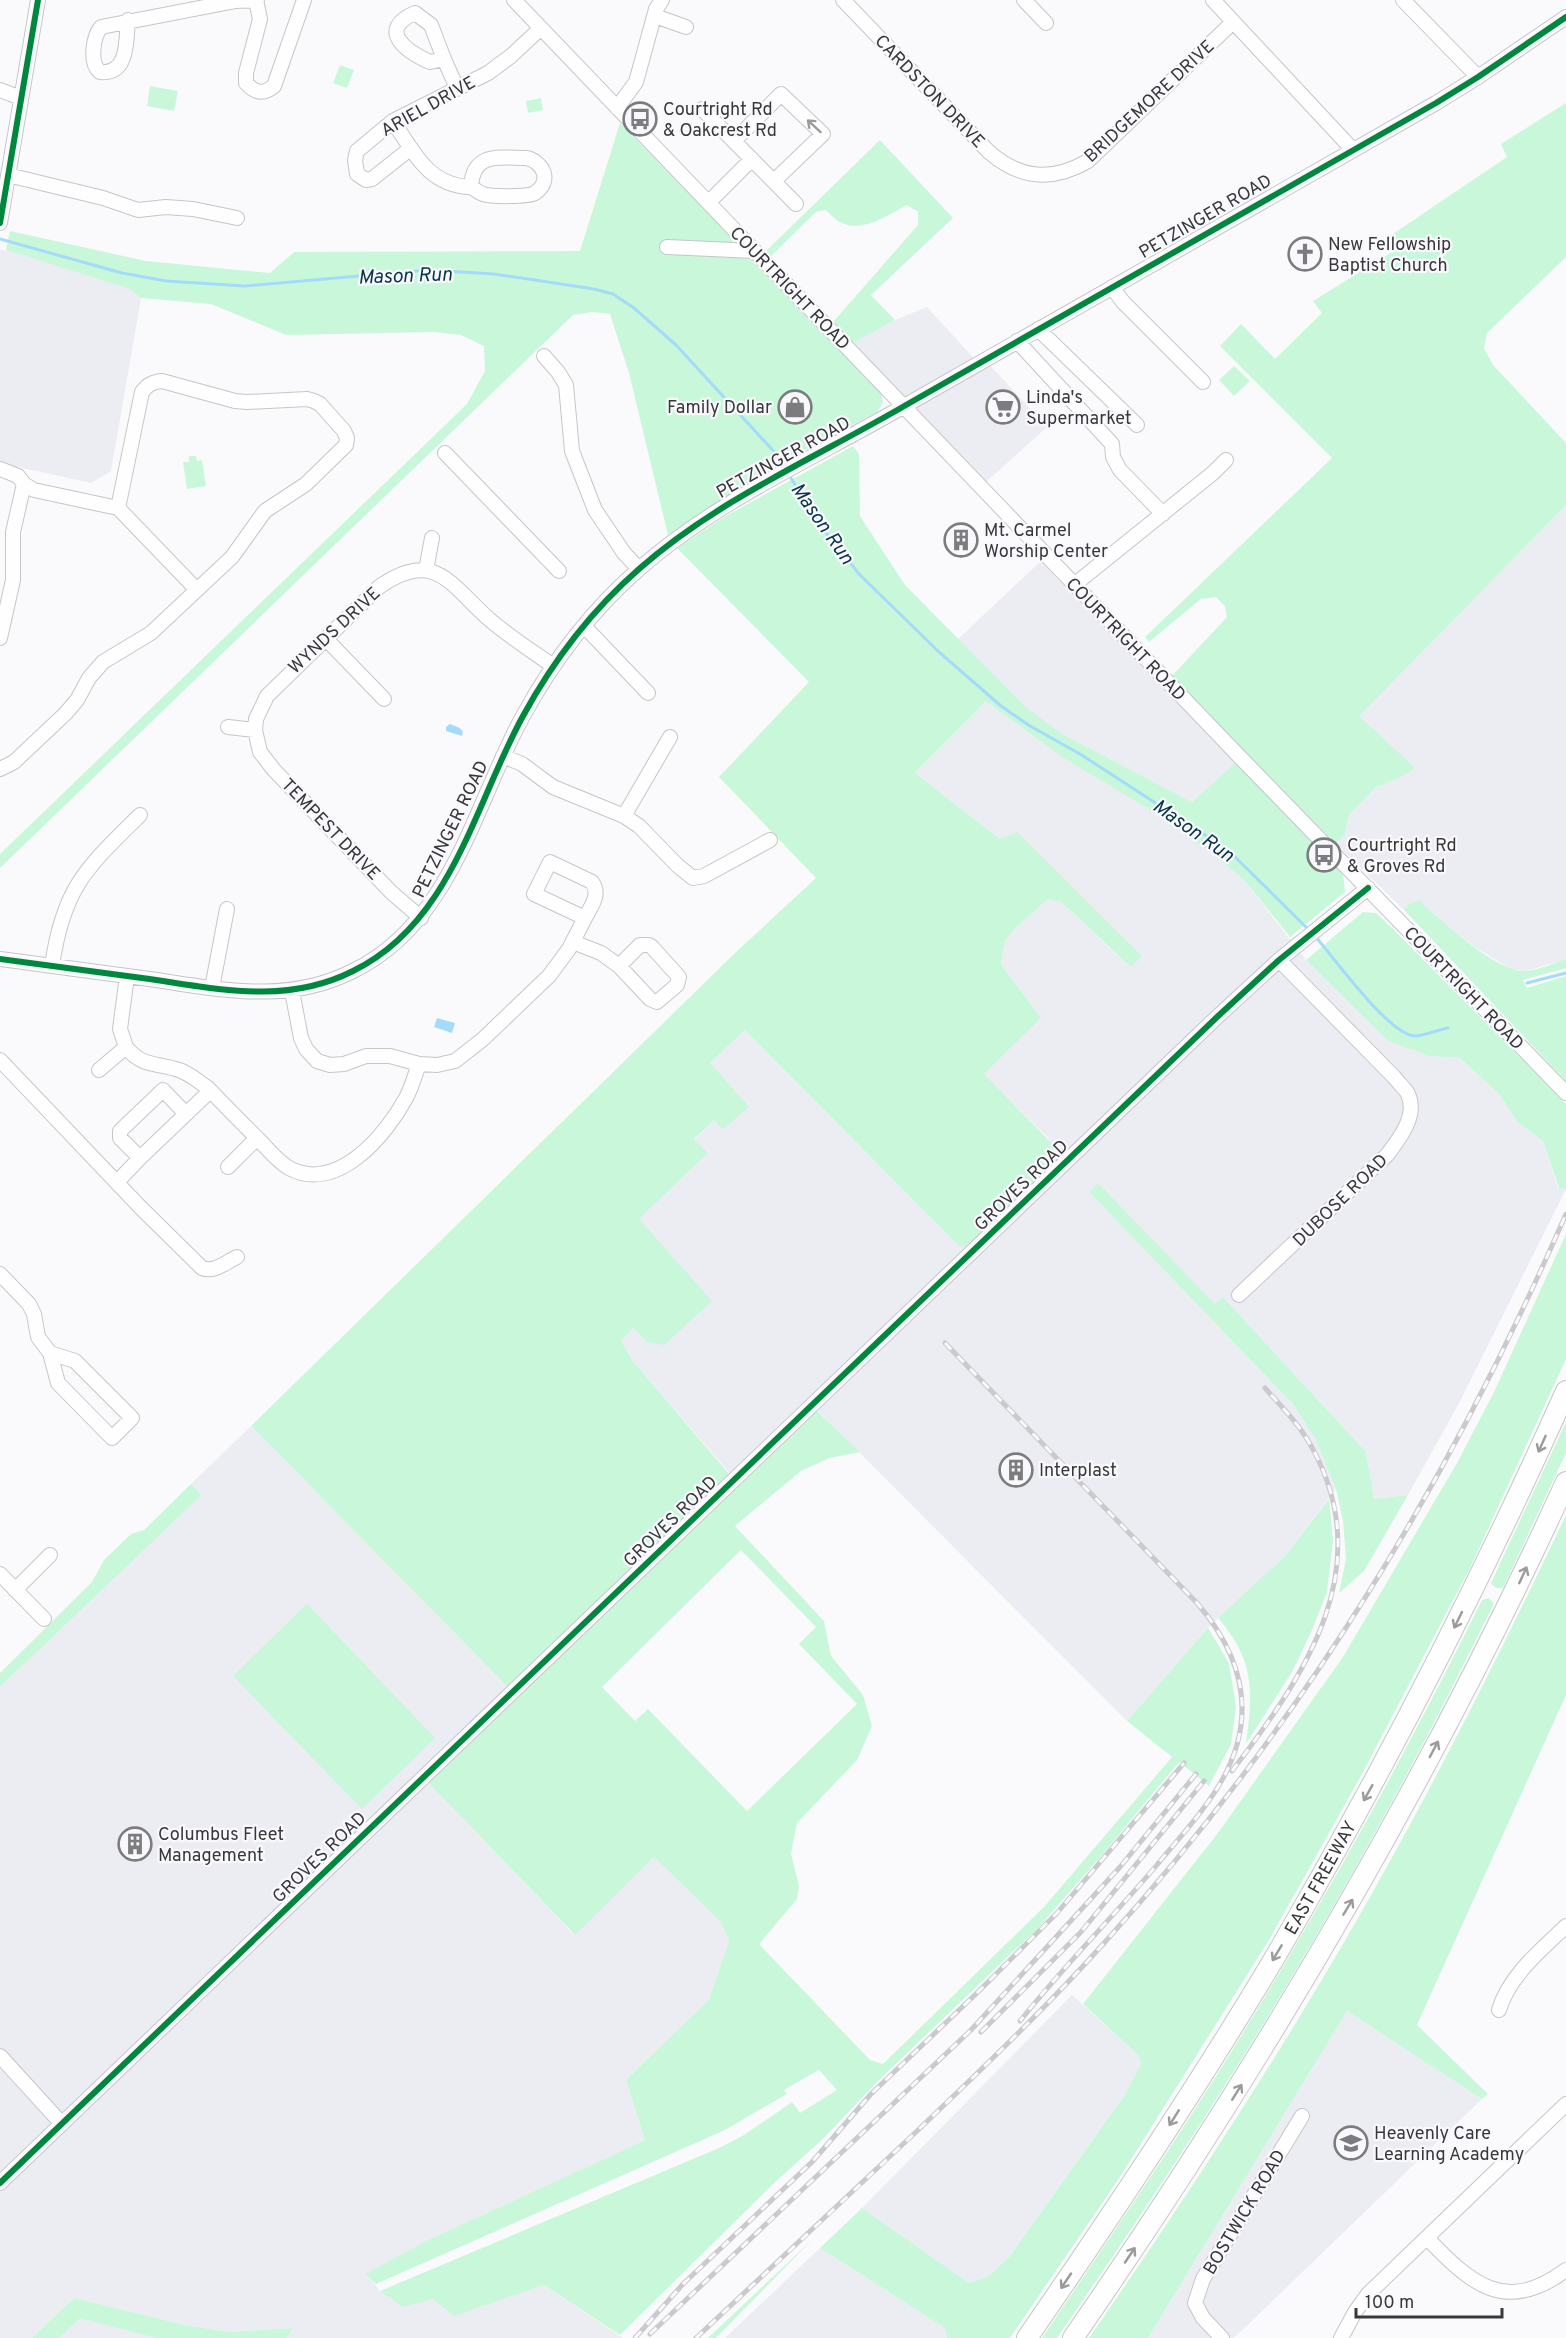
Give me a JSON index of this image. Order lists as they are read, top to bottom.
{
  "streets": {
    "highway": ["EAST FREEWAY"],
    "street": [
      "CARDSTON DRIVE",
      "BRIDGEMORE DRIVE",
      "ARIEL DRIVE",
      "PETZINGER ROAD",
      "COURTRIGHT ROAD",
      "WYNDS DRIVE",
      "TEMPEST DRIVE",
      "GROVES ROAD",
      "DUBOSE ROAD",
      "BOSTWICK ROAD"
    ]
  },
  "crossings": [
    ["CARDSTON DRIVE", "BRIDGEMORE DRIVE"],
    ["ARIEL DRIVE", "COURTRIGHT ROAD"],
    ["PETZINGER ROAD", "COURTRIGHT ROAD"],
    ["PETZINGER ROAD", "TEMPEST DRIVE"],
    ["COURTRIGHT ROAD", "GROVES ROAD"],
    ["WYNDS DRIVE", "TEMPEST DRIVE"],
    ["GROVES ROAD", "DUBOSE ROAD"]
  ],
  "water": ["Mason Run"],
  "places": {
    "bus stop": ["Courtright Rd & Oakcrest Rd", "Courtright Rd & Groves Rd"],
    "church": ["New Fellowship Baptist Church"],
    "shop": ["Family Dollar"],
    "supermarket": ["Linda's Supermarket"],
    "building": ["Mt. Carmel Worship Center", "Interplast", "Columbus Fleet Management"],
    "school or university": ["Heavenly Care Learning Academy"]
  },
  "scale_bar": "100 m"
}
